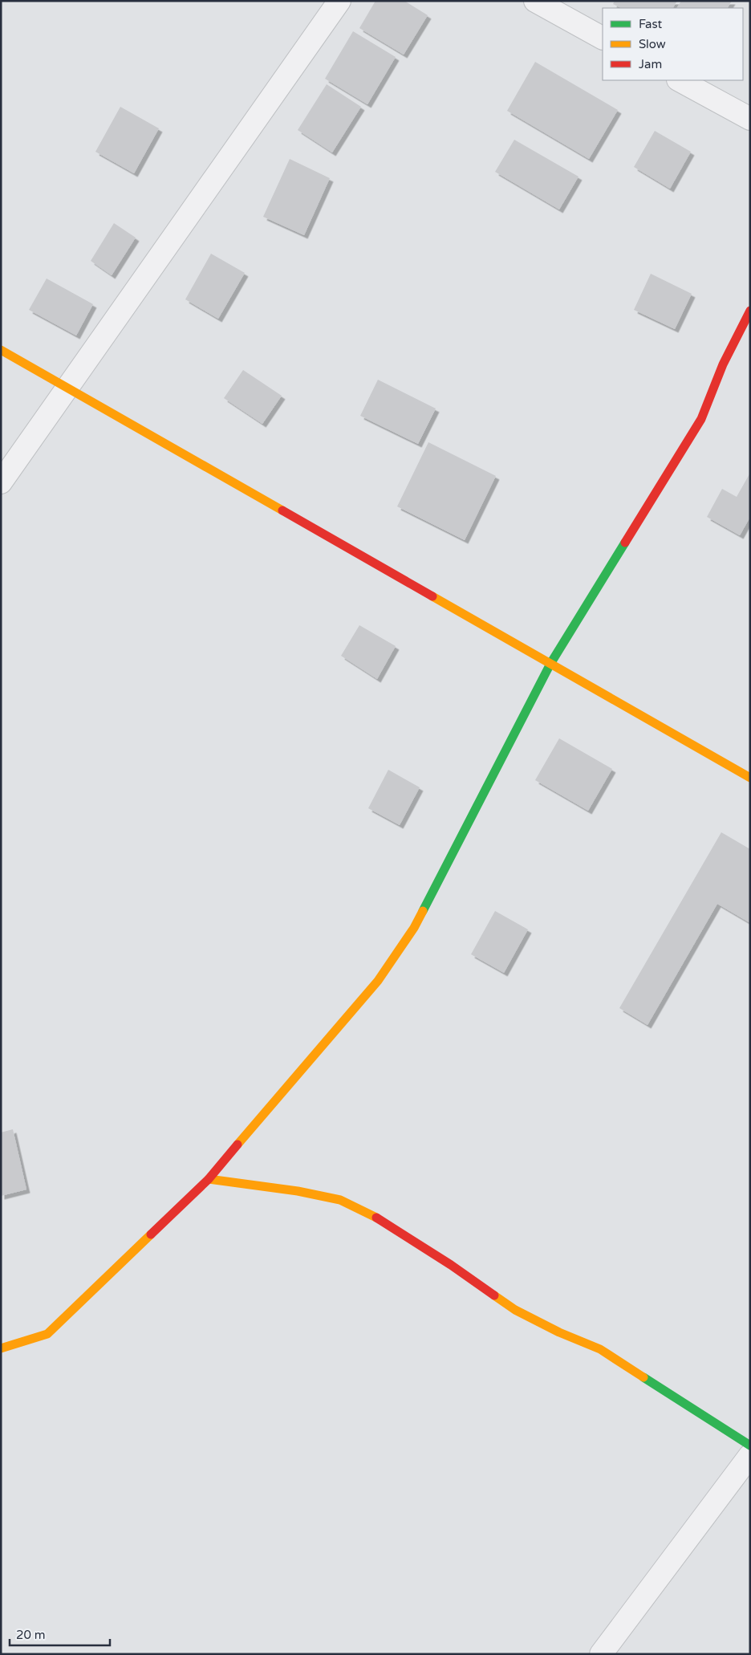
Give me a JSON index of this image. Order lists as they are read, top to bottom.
{
  "legend": ["Fast", "Slow", "Jam"],
  "scale_bar": "20 m"
}
